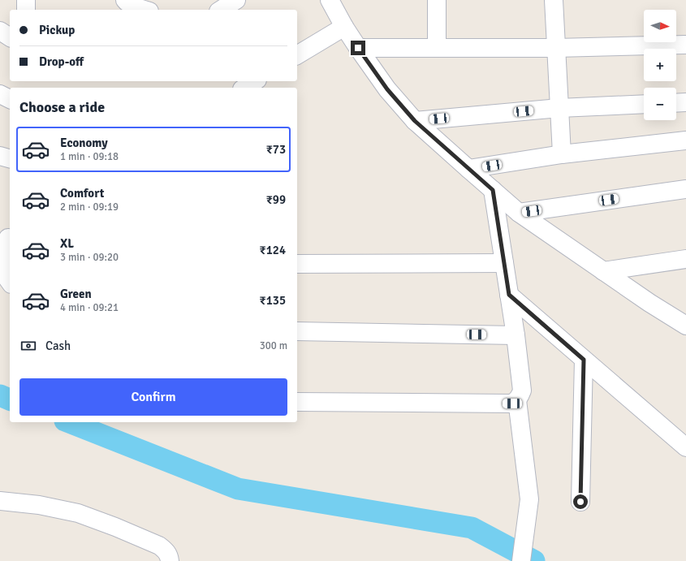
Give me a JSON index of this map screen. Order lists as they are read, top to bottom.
{
  "north": "right",
  "page": {
    "map_buttons": ["+", "−"],
    "banner": ["Pickup", "Drop-off"],
    "heading": "Choose a ride",
    "list": [
      {
        "name": "Economy",
        "note": "1 min · 09:18",
        "value": "₹73"
      },
      {
        "name": "Comfort",
        "note": "2 min · 09:19",
        "value": "₹99"
      },
      {
        "name": "XL",
        "note": "3 min · 09:20",
        "value": "₹124"
      },
      {
        "name": "Green",
        "note": "4 min · 09:21",
        "value": "₹135"
      }
    ],
    "pay": ["Cash", "300 m"],
    "buttons": "Confirm"
  }
}
